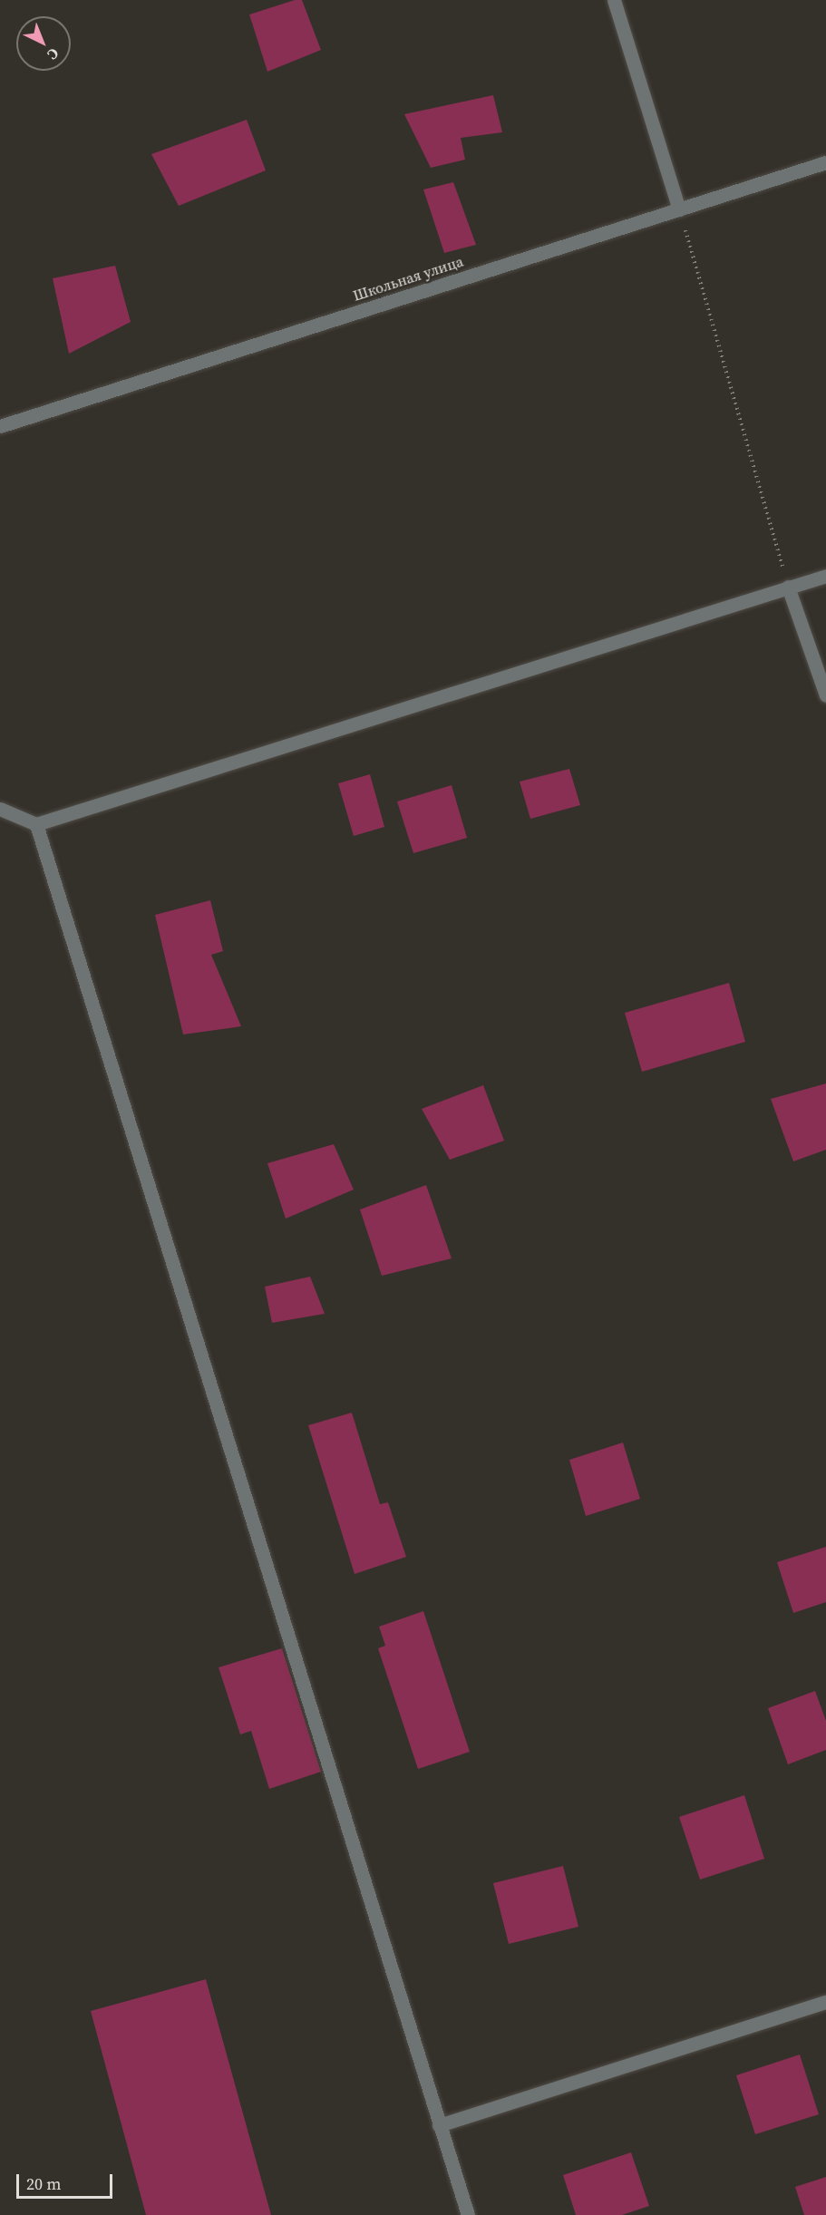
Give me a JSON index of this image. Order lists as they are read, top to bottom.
{
  "streets": {
    "street": ["Школьная улица"]
  },
  "scale_bar": "20 m",
  "north": "bottom right"
}
